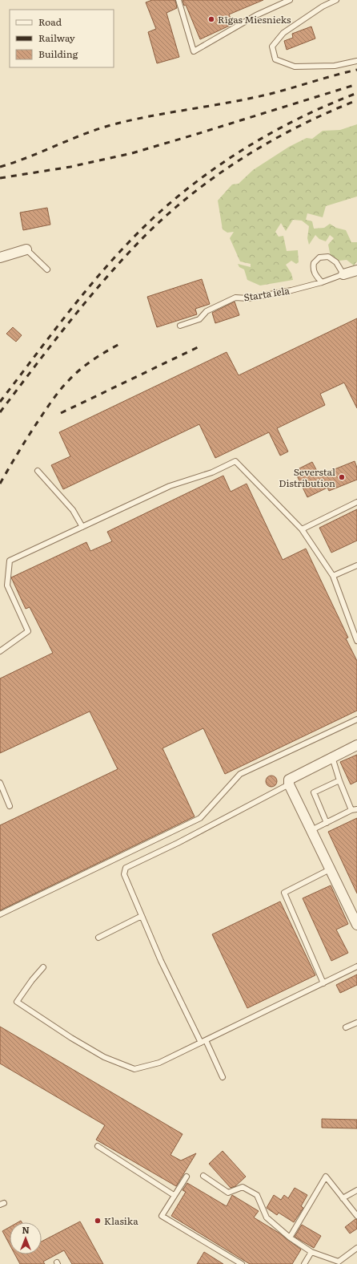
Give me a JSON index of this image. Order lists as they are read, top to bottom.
{
  "streets": {
    "street": ["Starta iela"]
  },
  "places": ["Rīgas Miesnieks", "Severstal Distribution", "Klasika"],
  "legend": ["Road", "Railway", "Building"],
  "north": "top"
}
